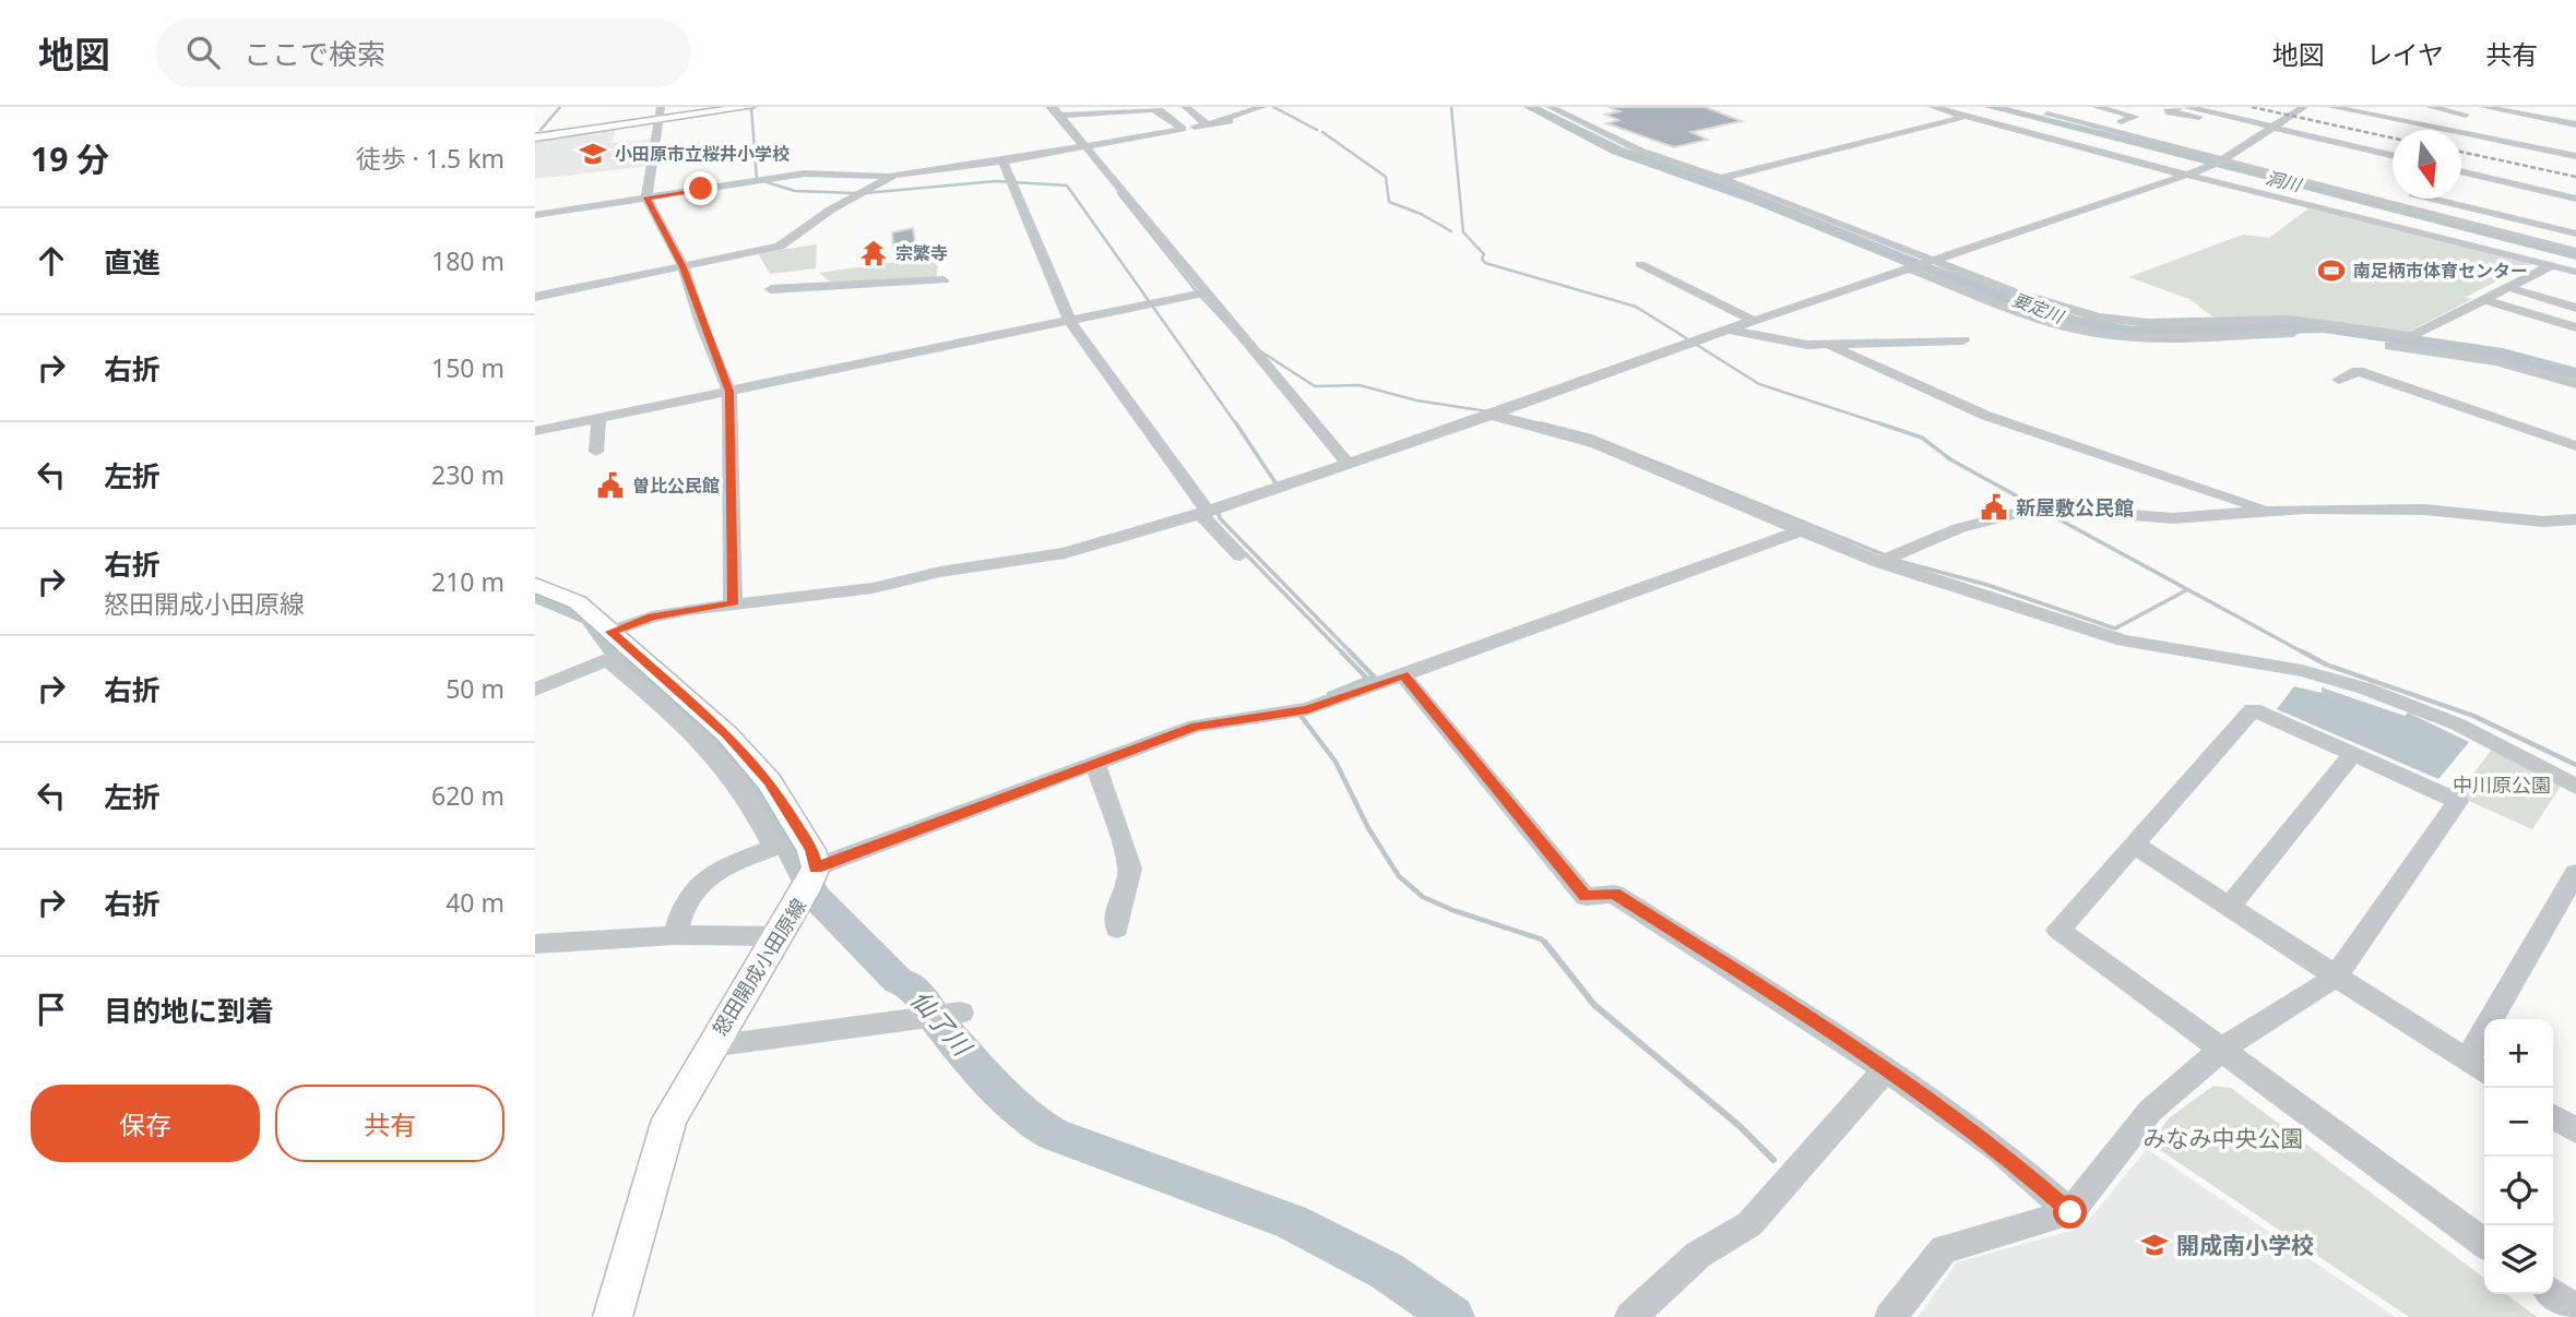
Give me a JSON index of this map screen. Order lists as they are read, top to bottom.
{
  "streets": {
    "main road": ["怒田開成小田原線"]
  },
  "water": ["洞川", "要定川", "仙了川"],
  "parks": ["中川原公園", "みなみ中央公園"],
  "places": {
    "school or university": ["小田原市立桜井小学校", "開成南小学校"],
    "temple": ["宗繁寺"],
    "sports": ["南足柄市体育センター"],
    "public building": ["曽比公民館", "新屋敷公民館"]
  },
  "north": "bottom",
  "page": {
    "header": "地図",
    "search": "ここで検索",
    "nav": ["地図", "レイヤ", "共有"],
    "heading": ["19 分", "徒歩 · 1.5 km"],
    "list": [
      ["直進", "180 m"],
      ["右折", "150 m"],
      ["左折", "230 m"],
      ["右折", "怒田開成小田原線", "210 m"],
      ["右折", "50 m"],
      ["左折", "620 m"],
      ["右折", "40 m"],
      "目的地に到着"
    ],
    "map_buttons": ["+", "−"],
    "buttons": ["保存", "共有"]
  }
}
